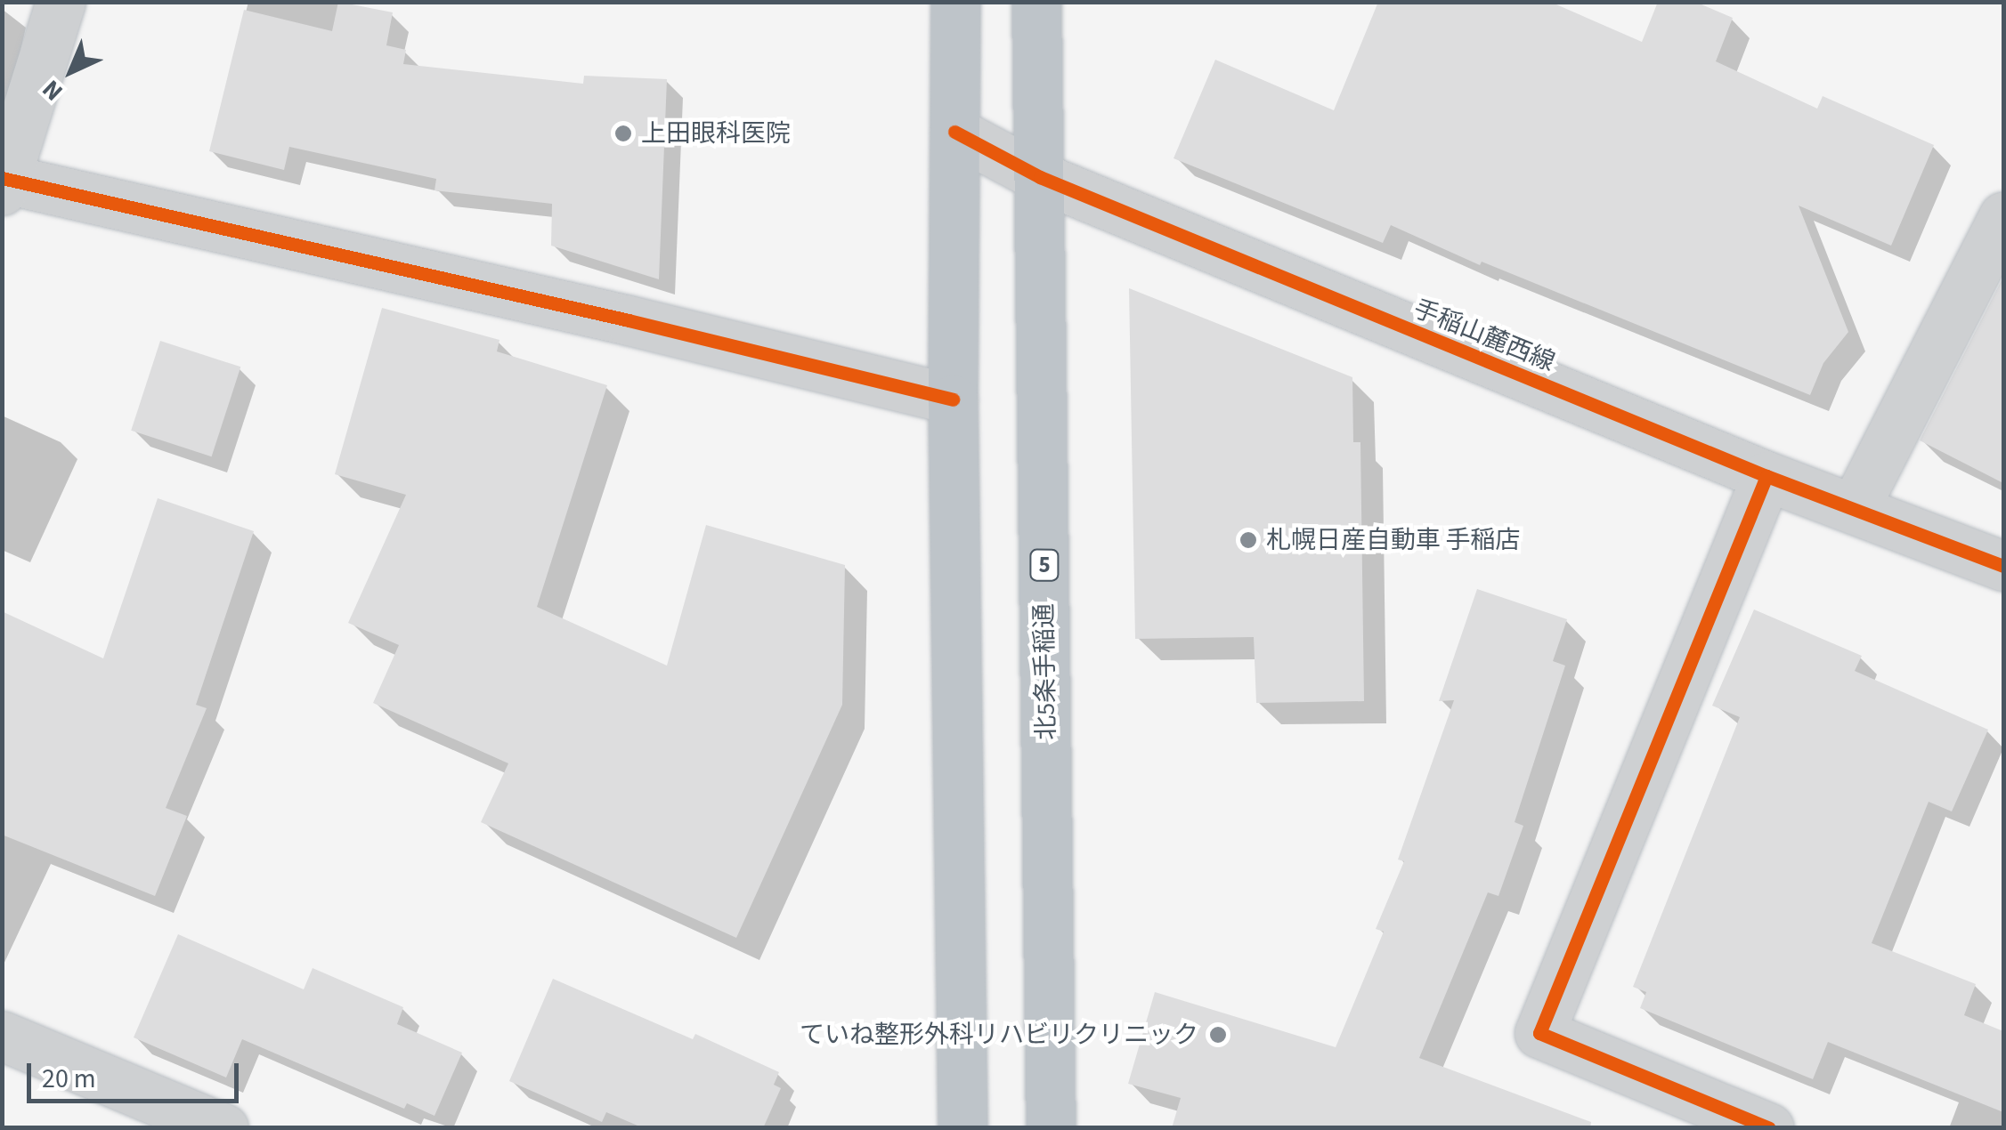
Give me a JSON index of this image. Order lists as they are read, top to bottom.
{
  "streets": {
    "highway": ["5", "北5条手稲通"],
    "street": ["手稲山麓西線"]
  },
  "crossings": [
    ["手稲山麓西線", "北5条手稲通"]
  ],
  "places": ["上田眼科医院", "札幌日産自動車 手稲店", "ていね整形外科リハビリクリニック"],
  "scale_bar": "20 m",
  "north": "bottom left"
}
